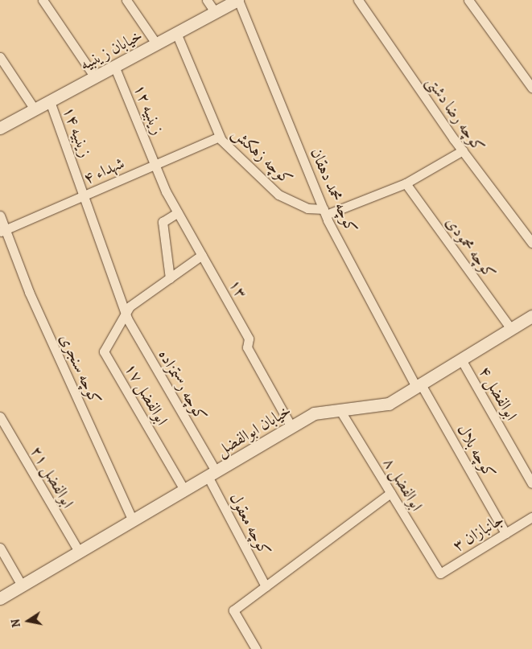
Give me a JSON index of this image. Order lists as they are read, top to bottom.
{
  "streets": {
    "street": [
      "خیابان زینبیه",
      "زینبیه ۱۲",
      "کوچه رضا دشتی",
      "زینبیه ۱۴",
      "کوچه زهکش",
      "شهداء ۴",
      "کوچه محمد دهقان",
      "کوچه محمودی",
      "۱۳",
      "کوچه سنجری",
      "کوچه رستمزاده",
      "ابوالفضل ۴",
      "ابوالفضل ۱۷",
      "خیابان ابوالفضل",
      "کوچه بلال",
      "ابوالفضل ۲۱",
      "ابوالفضل ۸",
      "کوچه معقول",
      "جانبازان ۳"
    ]
  },
  "crossings": [
    ["خیابان زینبیه", "زینبیه ۱۲"],
    ["خیابان زینبیه", "زینبیه ۱۴"],
    ["خیابان زینبیه", "کوچه زهکش"],
    ["خیابان زینبیه", "کوچه محمد دهقان"],
    ["زینبیه ۱۲", "شهداء ۴"],
    ["زینبیه ۱۲", "۱۳"],
    ["زینبیه ۱۴", "شهداء ۴"],
    ["زینبیه ۱۴", "کوچه رستمزاده"],
    ["زینبیه ۱۴", "ابوالفضل ۱۷"],
    ["کوچه زهکش", "شهداء ۴"],
    ["کوچه زهکش", "کوچه محمد دهقان"],
    ["شهداء ۴", "۱۳"],
    ["شهداء ۴", "کوچه سنجری"],
    ["کوچه محمد دهقان", "خیابان ابوالفضل"],
    ["کوچه محمد دهقان", "کوچه بلال"],
    ["کوچه محمودی", "خیابان ابوالفضل"],
    ["۱۳", "خیابان ابوالفضل"],
    ["کوچه سنجری", "خیابان ابوالفضل"],
    ["کوچه رستمزاده", "ابوالفضل ۱۷"],
    ["کوچه رستمزاده", "خیابان ابوالفضل"],
    ["کوچه رستمزاده", "کوچه معقول"],
    ["ابوالفضل ۴", "خیابان ابوالفضل"],
    ["ابوالفضل ۱۷", "خیابان ابوالفضل"],
    ["خیابان ابوالفضل", "کوچه بلال"],
    ["خیابان ابوالفضل", "ابوالفضل ۲۱"],
    ["خیابان ابوالفضل", "ابوالفضل ۸"],
    ["خیابان ابوالفضل", "کوچه معقول"],
    ["کوچه بلال", "جانبازان ۳"],
    ["ابوالفضل ۸", "جانبازان ۳"]
  ],
  "north": "left"
}
